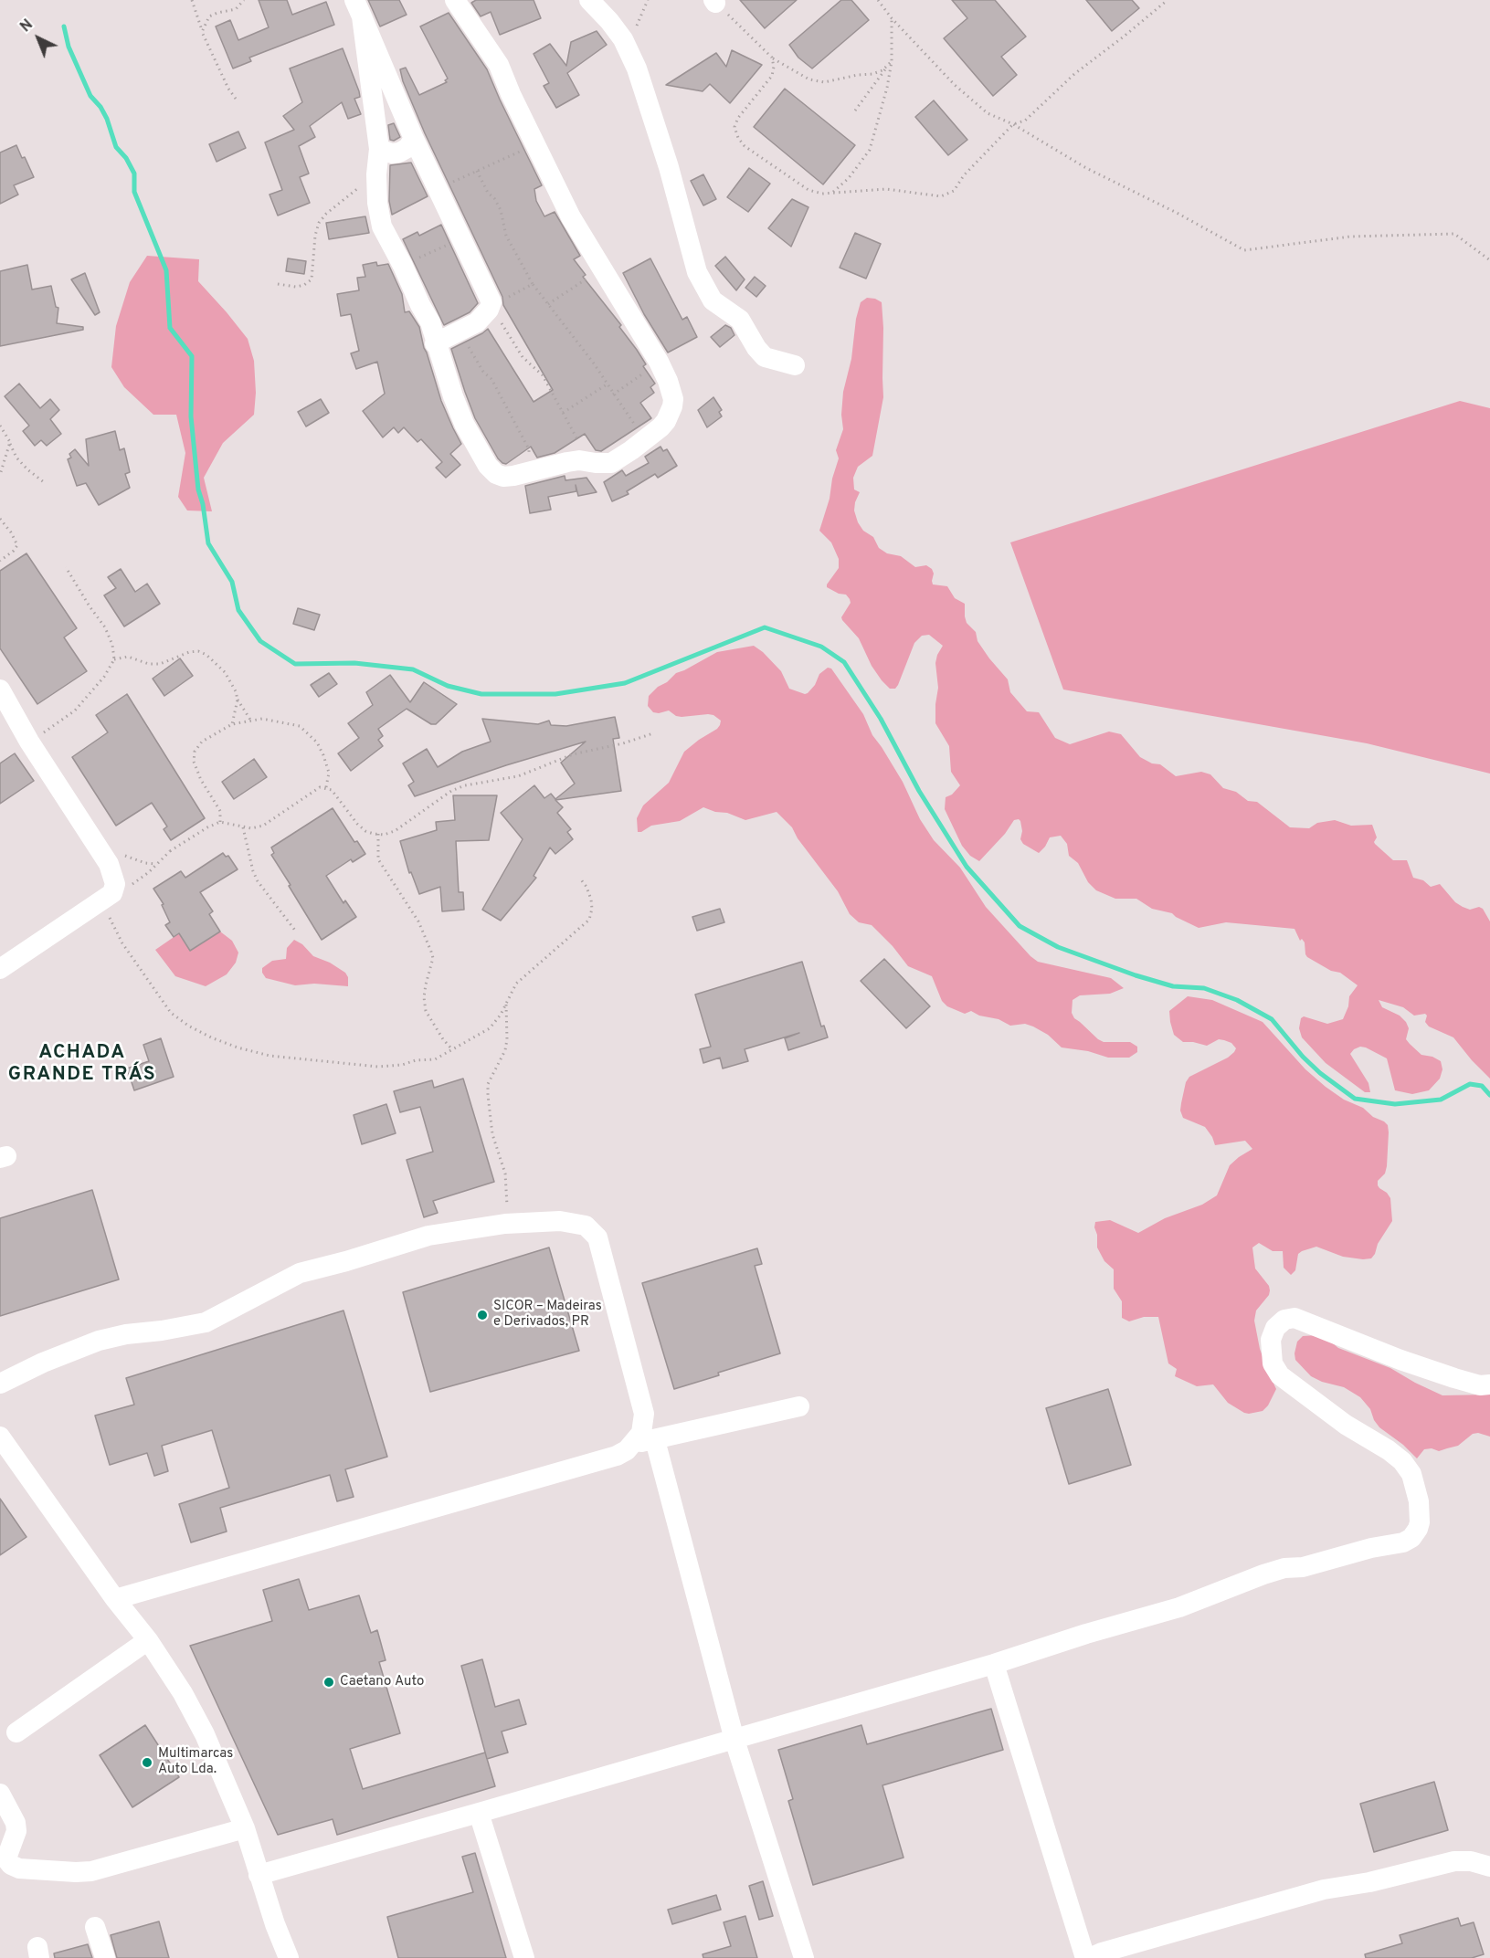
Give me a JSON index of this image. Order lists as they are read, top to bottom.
{
  "districts": ["ACHADA GRANDE TRÁS"],
  "places": ["SICOR – Madeiras e Derivados, PR", "Caetano Auto", "Multimarcas Auto Lda."],
  "north": "top left"
}
